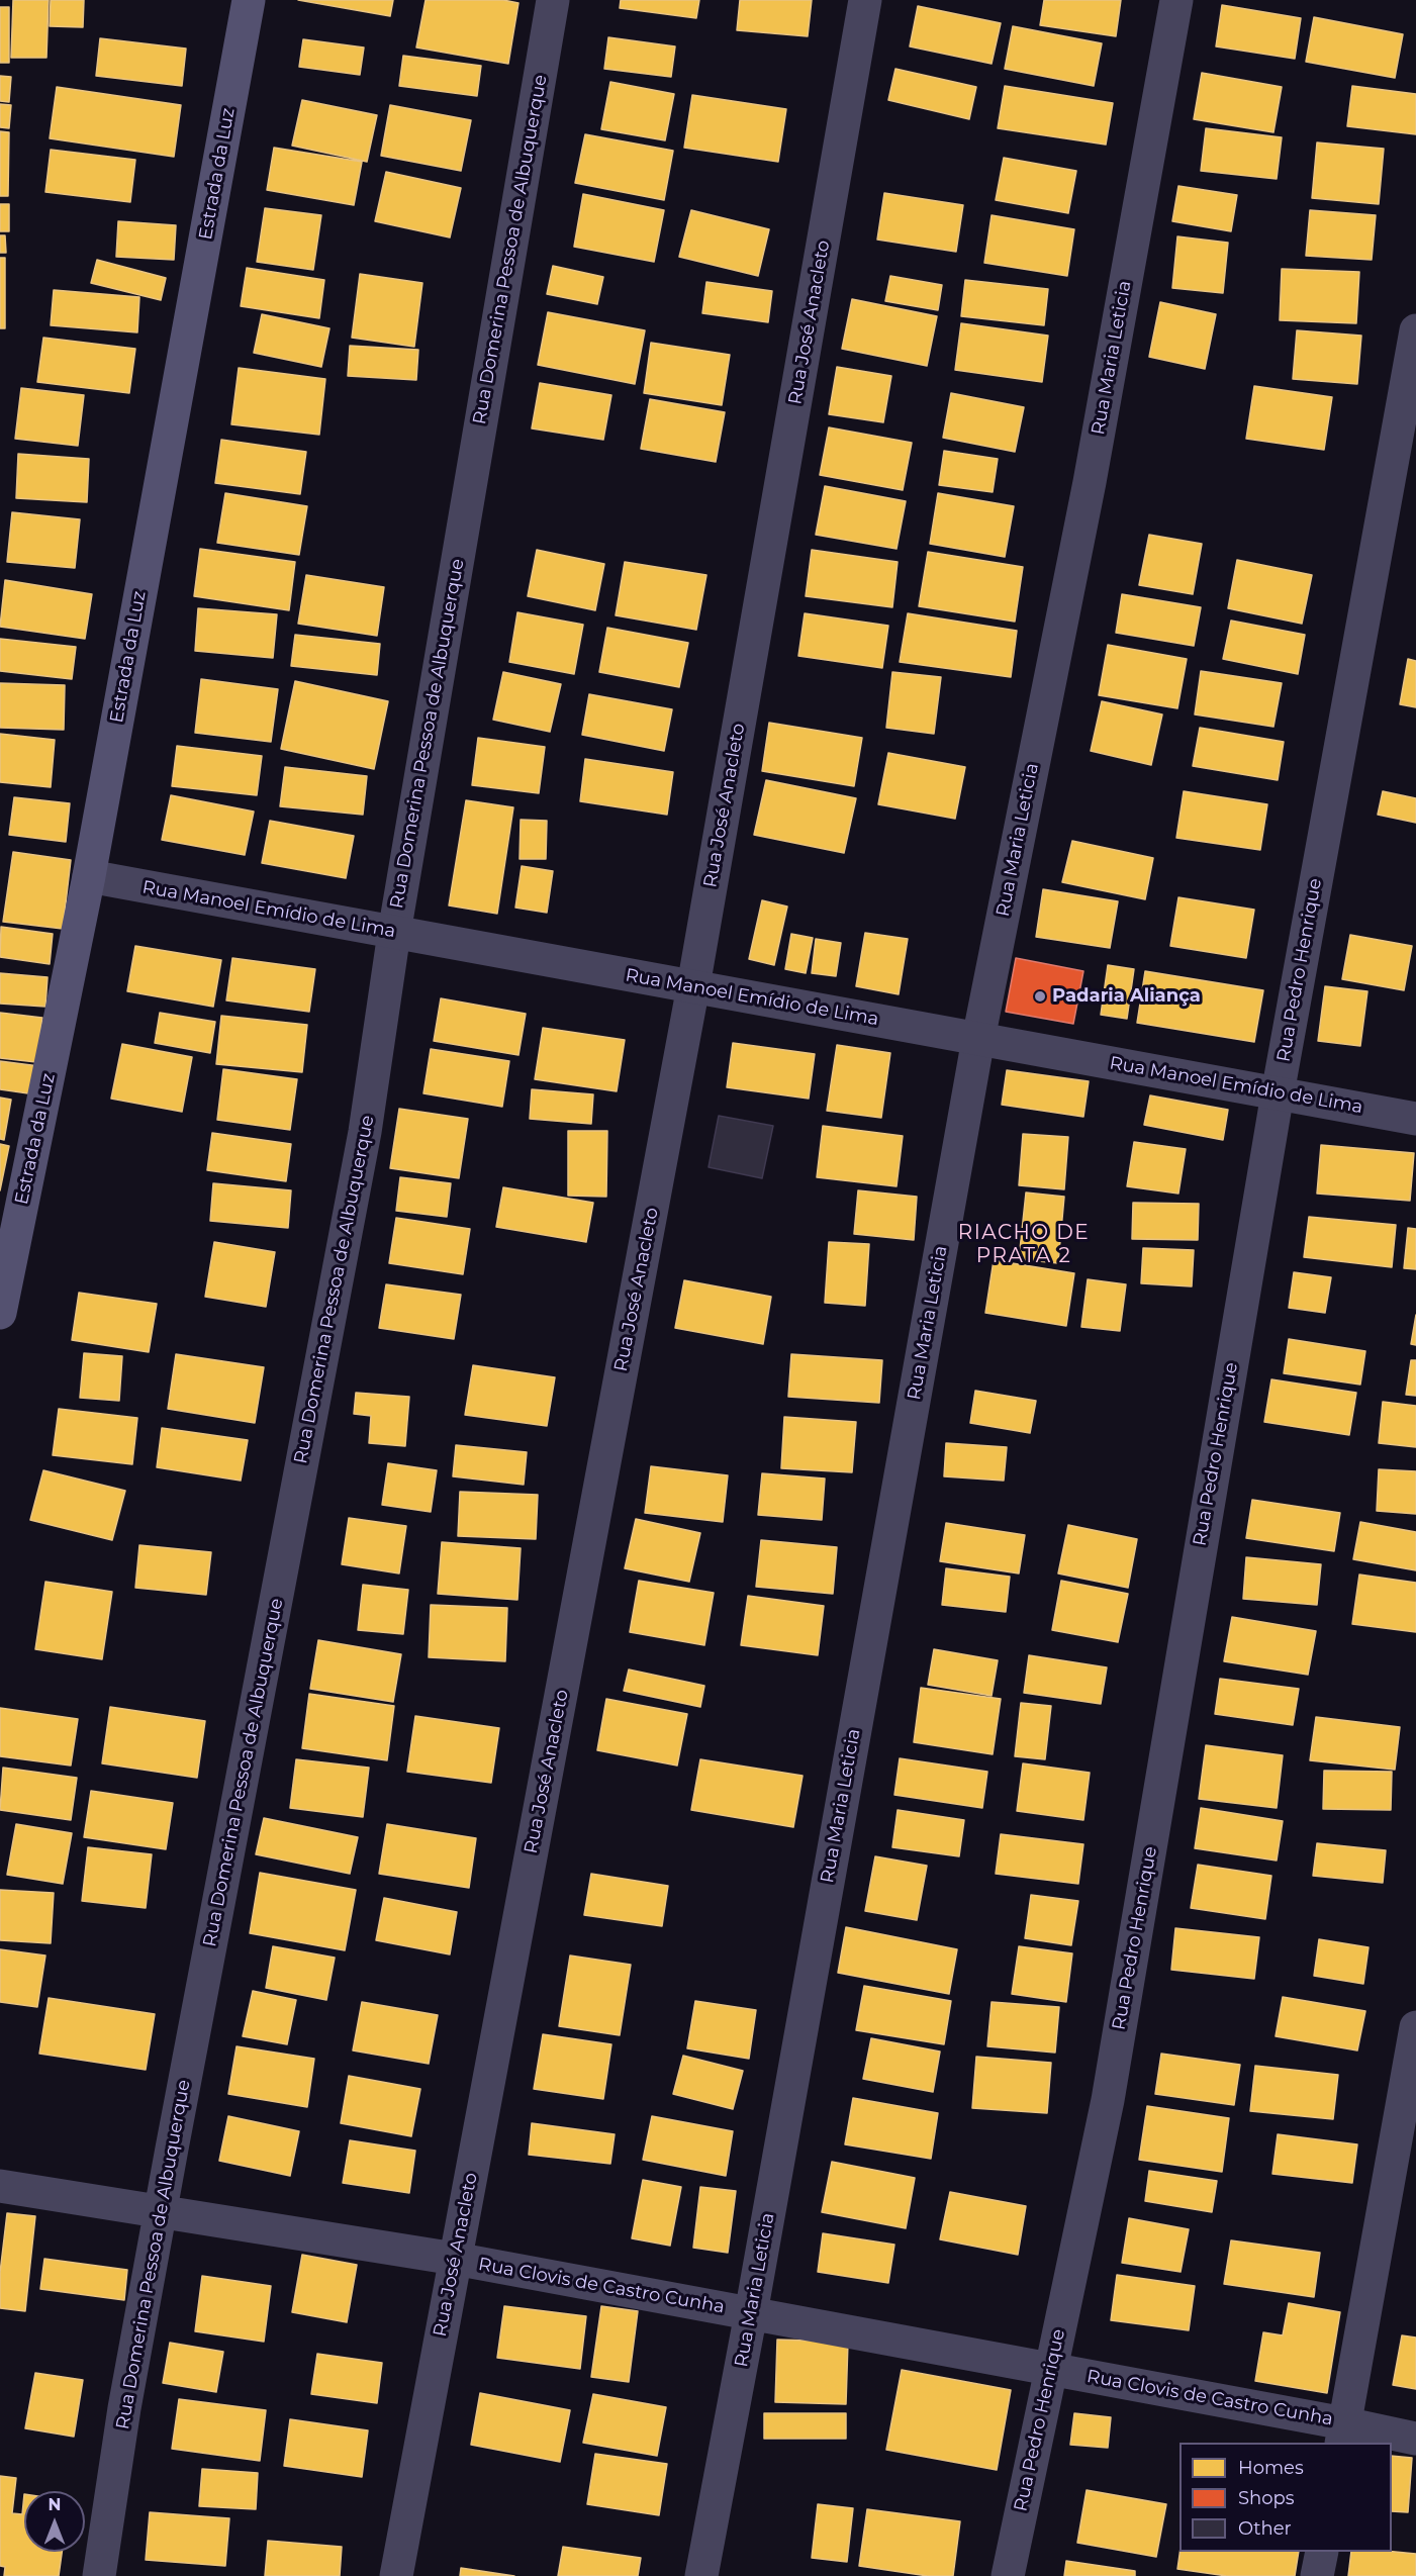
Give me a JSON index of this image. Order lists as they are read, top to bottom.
{
  "streets": {
    "main road": ["Estrada da Luz"],
    "street": [
      "Rua Domerina Pessoa de Albuquerque",
      "Rua José Anacleto",
      "Rua Maria Leticia",
      "Rua Manoel Emídio de Lima",
      "Rua Pedro Henrique",
      "Rua Clovis de Castro Cunha"
    ]
  },
  "crossings": [
    ["Estrada da Luz", "Rua Manoel Emídio de Lima"],
    ["Rua Domerina Pessoa de Albuquerque", "Rua Manoel Emídio de Lima"],
    ["Rua Domerina Pessoa de Albuquerque", "Rua Clovis de Castro Cunha"],
    ["Rua José Anacleto", "Rua Manoel Emídio de Lima"],
    ["Rua José Anacleto", "Rua Clovis de Castro Cunha"],
    ["Rua Maria Leticia", "Rua Manoel Emídio de Lima"],
    ["Rua Maria Leticia", "Rua Clovis de Castro Cunha"],
    ["Rua Manoel Emídio de Lima", "Rua Pedro Henrique"],
    ["Rua Pedro Henrique", "Rua Clovis de Castro Cunha"]
  ],
  "districts": ["RIACHO DE PRATA 2"],
  "places": ["Padaria Aliança"],
  "legend": ["Homes", "Shops", "Other"],
  "north": "top"
}
